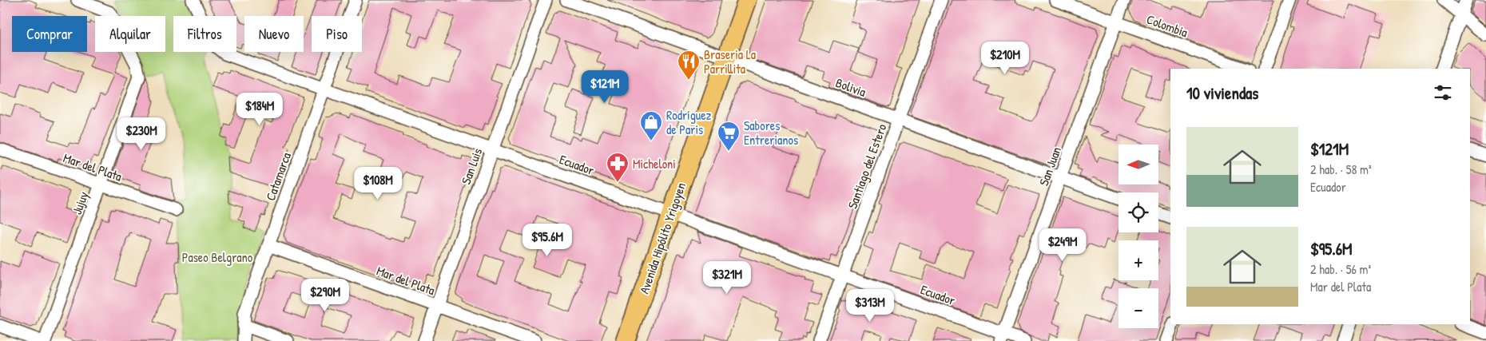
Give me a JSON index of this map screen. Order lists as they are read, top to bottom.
{
  "streets": {
    "main road": ["Avenida Hipólito Yrigoyen"],
    "street": [
      "Colombia",
      "Bolivia",
      "Ecuador",
      "San Luis",
      "Santiago del Estero",
      "San Juan",
      "Mar del Plata",
      "Catamarca",
      "Jujuy"
    ]
  },
  "crossings": [
    ["Colombia", "San Juan"],
    ["Bolivia", "Santiago del Estero"],
    ["Bolivia", "San Juan"],
    ["Bolivia", "Avenida Hipólito Yrigoyen"],
    ["Ecuador", "San Luis"],
    ["Ecuador", "Santiago del Estero"],
    ["Ecuador", "San Juan"],
    ["Ecuador", "Catamarca"],
    ["Ecuador", "Avenida Hipólito Yrigoyen"],
    ["San Luis", "Mar del Plata"],
    ["Mar del Plata", "Catamarca"],
    ["Mar del Plata", "Jujuy"]
  ],
  "parks": ["Paseo Belgrano"],
  "places": {
    "restaurant": ["Braseria La Parrillita"],
    "shop": ["Rodríguez de Paris"],
    "supermarket": ["Sabores Entrerianos"],
    "pharmacy": ["Micheloni"]
  },
  "north": "left",
  "page": {
    "chip": [
      "Comprar",
      "Alquilar",
      "Filtros",
      "Nuevo",
      "Piso"
    ],
    "price": [
      "$210M",
      "$121M",
      "$184M",
      "$230M",
      "$108M",
      "$95.6M",
      "$249M",
      "$321M",
      "$290M",
      "$313M"
    ],
    "heading": "10 viviendas",
    "list": [
      {
        "name": "$121M",
        "note": "2 hab. · 58 m² · Ecuador"
      },
      {
        "name": "$95.6M",
        "note": "2 hab. · 56 m² · Mar del Plata"
      }
    ],
    "map_buttons": ["+", "−"]
  }
}
